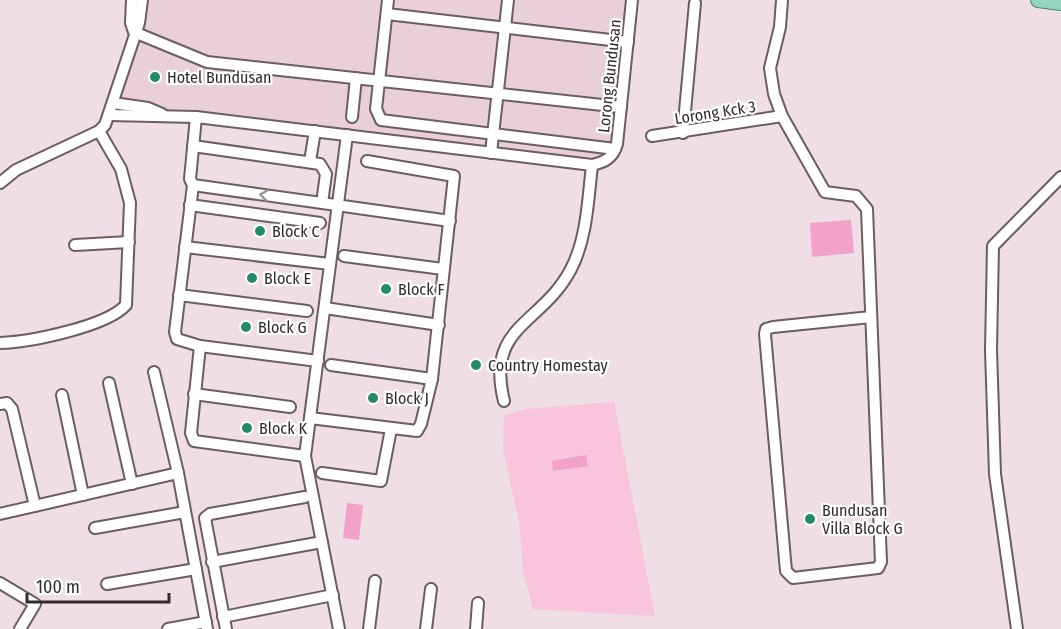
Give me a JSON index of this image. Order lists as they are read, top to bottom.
{
  "streets": {
    "street": ["Lorong Bundusan", "Lorong Kck 3"]
  },
  "places": [
    "Hotel Bundusan",
    "Block C",
    "Block E",
    "Block F",
    "Block G",
    "Country Homestay",
    "Block J",
    "Block K",
    "Bundusan Villa Block G"
  ],
  "scale_bar": "100 m"
}
